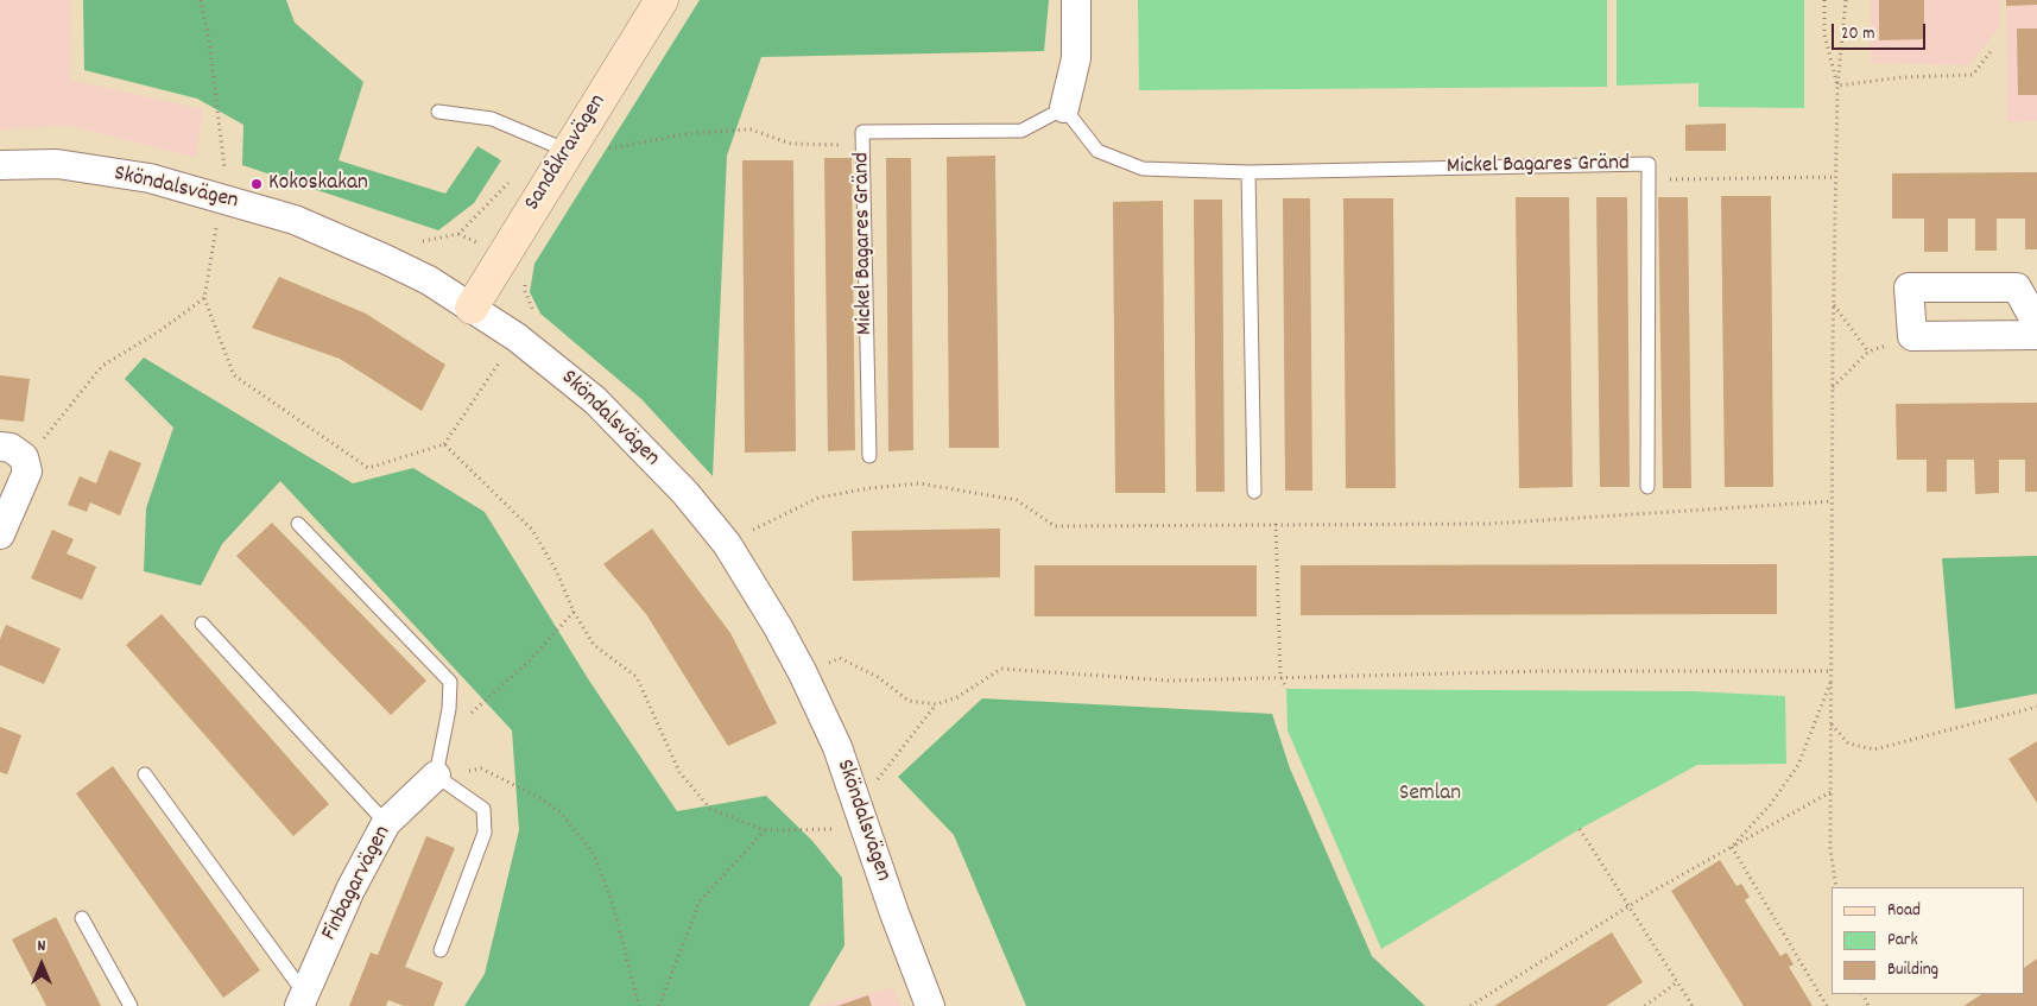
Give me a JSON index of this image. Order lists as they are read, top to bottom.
{
  "streets": {
    "street": ["Sandåkravägen", "Sköndalsvägen", "Finbagarvägen"],
    "lane": ["Mickel Bagares Gränd"]
  },
  "crossings": [
    ["Sandåkravägen", "Sköndalsvägen"]
  ],
  "parks": ["Semlan"],
  "places": ["Kokoskakan"],
  "legend": ["Road", "Park", "Building"],
  "scale_bar": "20 m",
  "north": "top"
}
